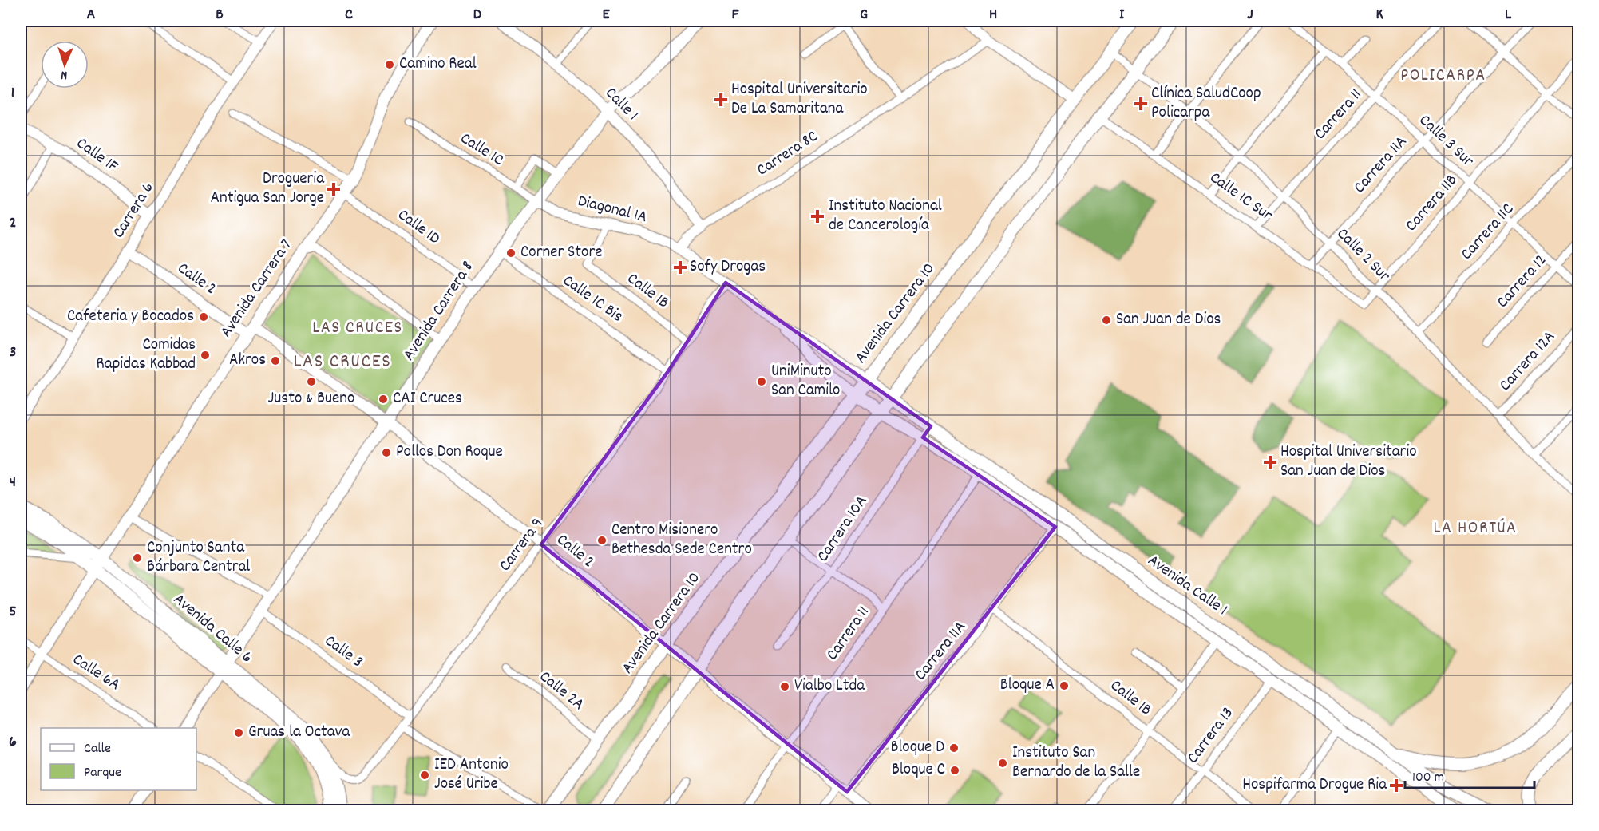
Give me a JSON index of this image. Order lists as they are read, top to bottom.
{
  "streets": {
    "main road": [
      "Avenida Carrera 7",
      "Avenida Carrera 8",
      "Avenida Carrera 10",
      "Avenida Calle 1",
      "Avenida Calle 6"
    ],
    "street": [
      "Calle 1",
      "Carrera 11",
      "Calle 3 Sur",
      "Calle 1C",
      "Carrera 8C",
      "Calle 1F",
      "Carrera 11A",
      "Calle 1C Sur",
      "Carrera 11B",
      "Diagonal 1A",
      "Carrera 6",
      "Calle 1D",
      "Carrera 11C",
      "Calle 2 Sur",
      "Calle 2",
      "Carrera 12",
      "Calle 1B",
      "Calle 1C Bis",
      "Carrera 12A",
      "Carrera 10A",
      "Carrera 9",
      "Calle 3",
      "Calle 6A",
      "Calle 2A",
      "Carrera 13"
    ]
  },
  "crossings": [
    ["Calle 1", "Carrera 8C"],
    ["Calle 1", "Avenida Carrera 8"],
    ["Carrera 11", "Calle 3 Sur"],
    ["Carrera 11", "Calle 1C Sur"],
    ["Carrera 11", "Calle 2 Sur"],
    ["Carrera 11", "Calle 2"],
    ["Carrera 11", "Avenida Calle 1"],
    ["Calle 3 Sur", "Carrera 11A"],
    ["Calle 3 Sur", "Carrera 11B"],
    ["Calle 3 Sur", "Carrera 11C"],
    ["Calle 3 Sur", "Carrera 12"],
    ["Calle 1C", "Diagonal 1A"],
    ["Calle 1C", "Avenida Carrera 8"],
    ["Carrera 8C", "Diagonal 1A"],
    ["Calle 1F", "Carrera 6"],
    ["Carrera 11A", "Calle 1C Sur"],
    ["Carrera 11A", "Calle 2 Sur"],
    ["Carrera 11A", "Calle 2"],
    ["Carrera 11A", "Calle 1B"],
    ["Carrera 11A", "Avenida Calle 1"],
    ["Calle 1C Sur", "Carrera 11B"],
    ["Carrera 11B", "Calle 2 Sur"],
    ["Diagonal 1A", "Calle 1B"],
    ["Diagonal 1A", "Avenida Carrera 8"],
    ["Carrera 6", "Calle 2"],
    ["Calle 1D", "Avenida Carrera 7"],
    ["Calle 1D", "Avenida Carrera 8"],
    ["Carrera 11C", "Calle 2 Sur"],
    ["Calle 2 Sur", "Avenida Carrera 10"],
    ["Calle 2 Sur", "Carrera 12A"],
    ["Calle 2", "Avenida Carrera 7"],
    ["Calle 2", "Avenida Carrera 8"],
    ["Calle 2", "Avenida Carrera 10"],
    ["Calle 2", "Carrera 9"],
    ["Avenida Carrera 7", "Avenida Calle 6"],
    ["Calle 1B", "Carrera 9"],
    ["Calle 1B", "Carrera 13"],
    ["Calle 1C Bis", "Avenida Carrera 8"],
    ["Calle 1C Bis", "Carrera 9"],
    ["Avenida Carrera 8", "Avenida Calle 6"],
    ["Avenida Carrera 8", "Calle 3"],
    ["Avenida Carrera 10", "Avenida Calle 1"],
    ["Avenida Carrera 10", "Calle 2A"],
    ["Carrera 10A", "Avenida Calle 1"],
    ["Carrera 9", "Avenida Calle 6"],
    ["Carrera 9", "Calle 3"],
    ["Avenida Calle 1", "Carrera 13"]
  ],
  "districts": [
    "POLICARPA",
    "LAS CRUCES",
    "LAS CRUCES",
    "LA HORTÚA"
  ],
  "places": {
    "other": [
      "Camino Real",
      "Corner Store",
      "Cafeteria y Bocados",
      "San Juan de Dios",
      "Comidas Rapidas Kabbad",
      "Akros",
      "Justo & Bueno",
      "UniMinuto San Camilo",
      "CAI Cruces",
      "Pollos Don Roque",
      "Centro Misionero Bethesda Sede Centro",
      "Conjunto Santa Bárbara Central",
      "Bloque A",
      "Vialbo Ltda",
      "Gruas la Octava",
      "Bloque D",
      "Instituto San Bernardo de la Salle",
      "Bloque C",
      "IED Antonio José Uribe"
    ],
    "health": [
      "Hospital Universitario De La Samaritana",
      "Clínica SaludCoop Policarpa",
      "Drogueria Antigua San Jorge",
      "Instituto Nacional de Cancerología",
      "Sofy Drogas",
      "Hospital Universitario San Juan de Dios",
      "Hospifarma Drogue Ria"
    ]
  },
  "legend": ["Calle", "Parque"],
  "scale_bar": "100 m",
  "north": "bottom",
  "grid": {
    "columns": [
      "A",
      "B",
      "C",
      "D",
      "E",
      "F",
      "G",
      "H",
      "I",
      "J",
      "K",
      "L"
    ],
    "rows": [
      "1",
      "2",
      "3",
      "4",
      "5",
      "6"
    ]
  }
}
